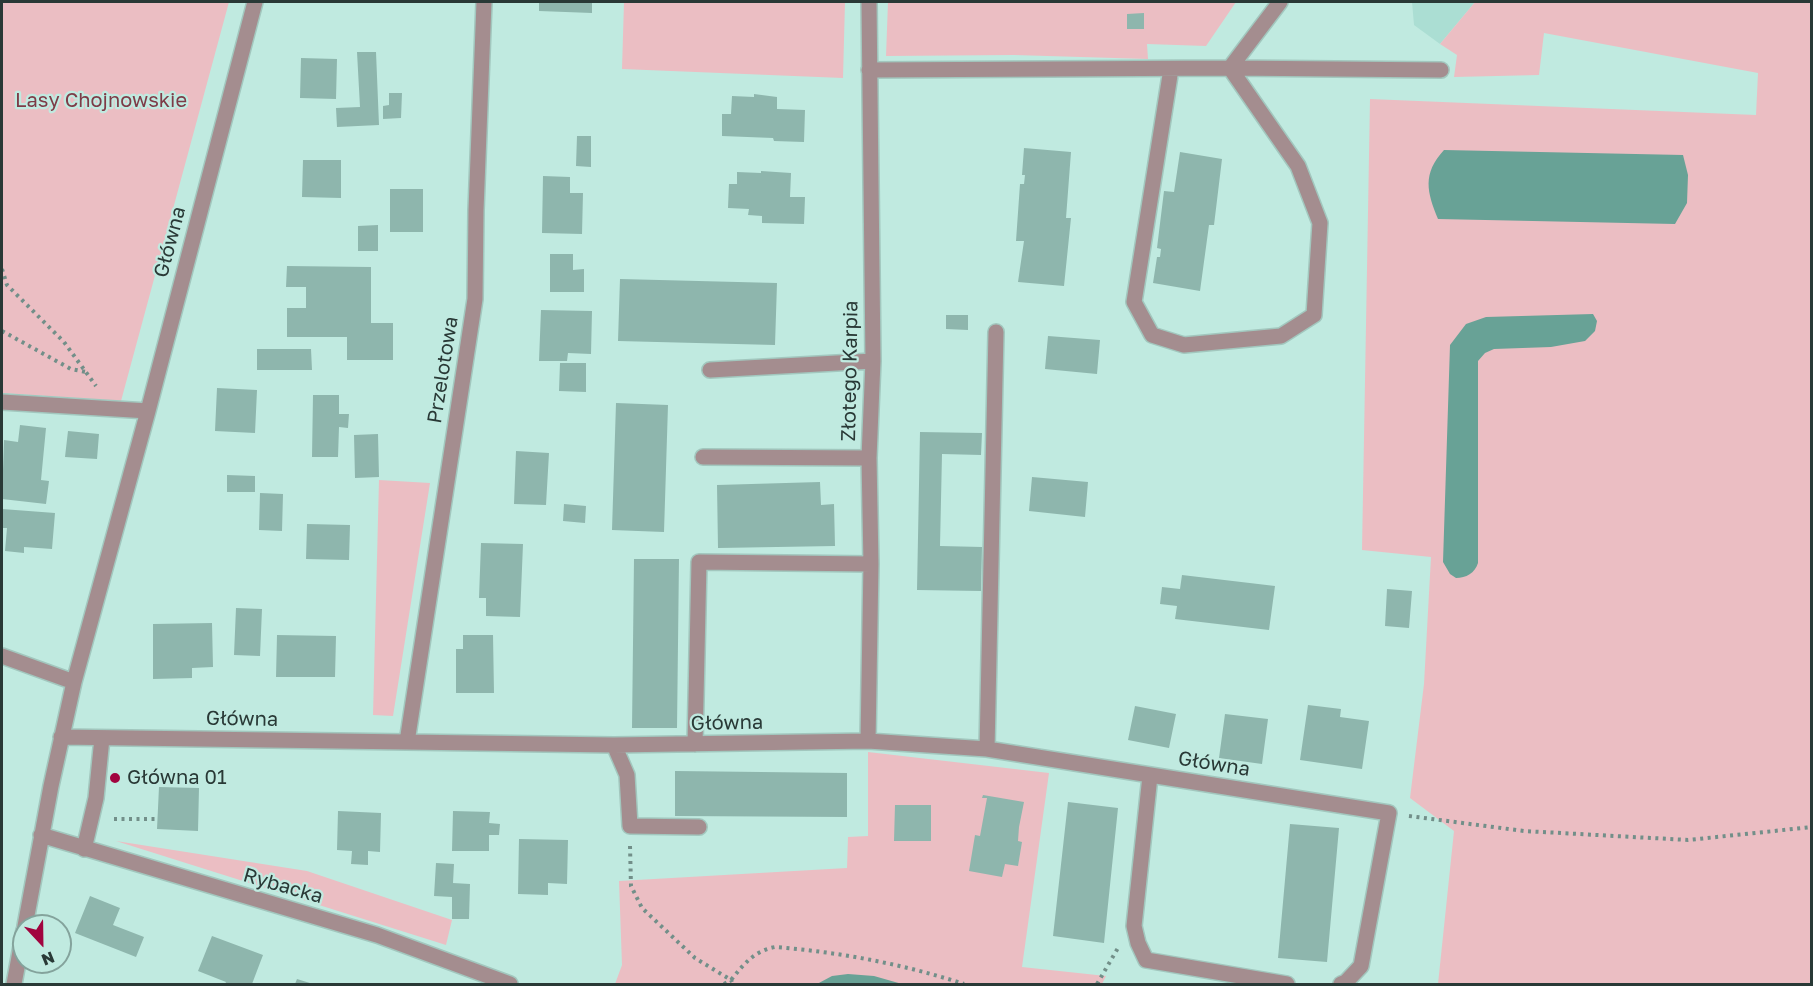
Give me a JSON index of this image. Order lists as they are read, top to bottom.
{
  "streets": {
    "street": [
      "Główna",
      "Przelotowa",
      "Złotego Karpia",
      "Rybacka"
    ]
  },
  "crossings": [
    ["Główna", "Przelotowa"],
    ["Główna", "Złotego Karpia"],
    ["Główna", "Rybacka"]
  ],
  "parks": ["Lasy Chojnowskie"],
  "places": ["Główna 01"],
  "north": "bottom"
}
